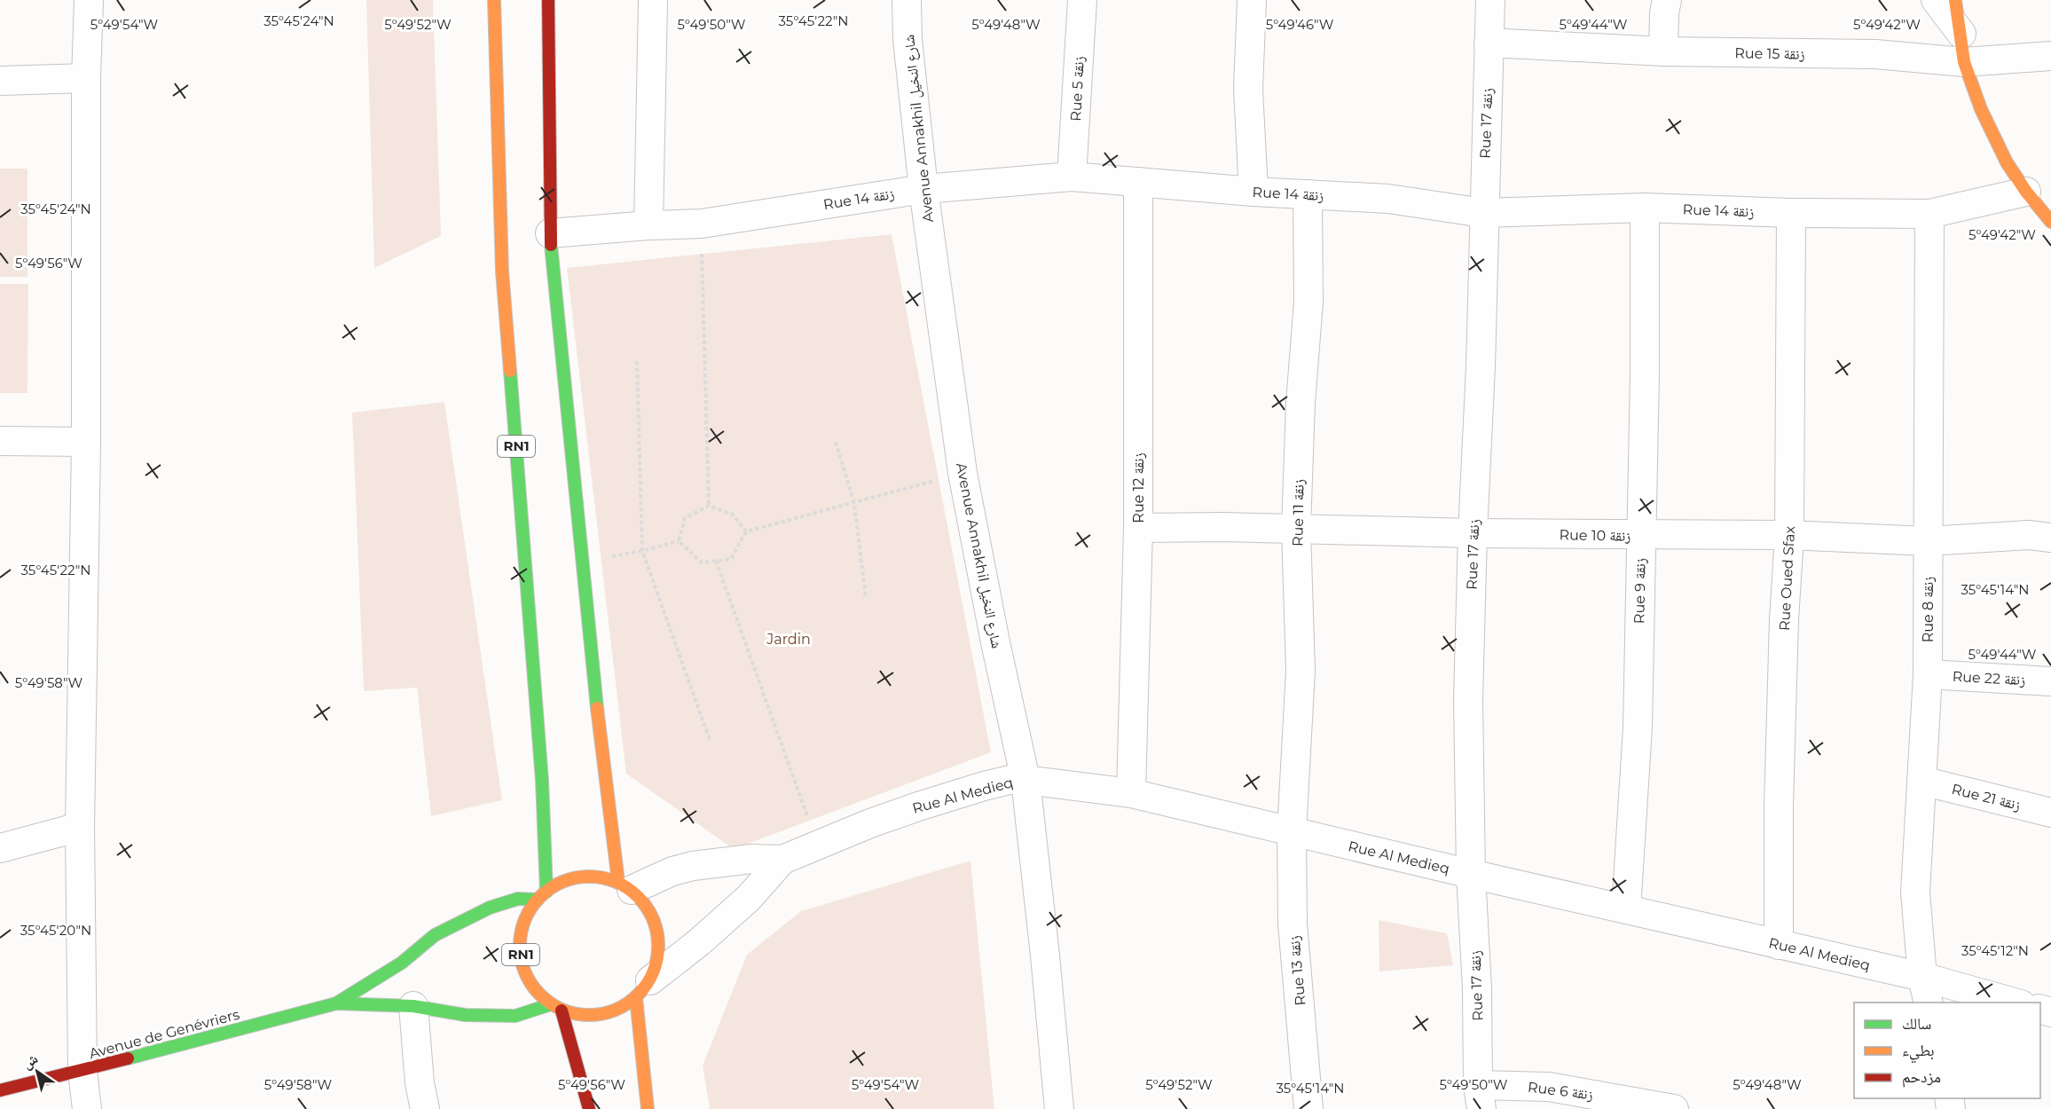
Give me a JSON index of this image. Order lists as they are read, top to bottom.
{
  "streets": {
    "main road": ["RN1", "Avenue de Genévriers"],
    "street": [
      "Rue 15 زنقة",
      "Rue 5 زنقة",
      "Rue 17 زنقة",
      "Avenue Annakhil شارع النخيل",
      "Rue 14 زنقة",
      "Rue 12 زنقة",
      "Rue 11 زنقة",
      "Rue 10 زنقة",
      "Rue Oued Sfax",
      "Rue 9 زنقة",
      "Rue 8 زنقة",
      "Rue 22 زنقة",
      "Rue Al Medieq",
      "Rue 21 زنقة",
      "Rue 13 زنقة",
      "Rue 6 زنقة"
    ]
  },
  "crossings": [
    ["Rue 15 زنقة", "Rue 17 زنقة"],
    ["Rue 5 زنقة", "Rue 14 زنقة"],
    ["Rue 17 زنقة", "Rue 14 زنقة"],
    ["Rue 17 زنقة", "Rue 10 زنقة"],
    ["Rue 17 زنقة", "Rue Al Medieq"],
    ["Rue 17 زنقة", "Rue 6 زنقة"],
    ["Avenue Annakhil شارع النخيل", "Rue 14 زنقة"],
    ["Avenue Annakhil شارع النخيل", "Rue Al Medieq"],
    ["Rue 14 زنقة", "Rue 12 زنقة"],
    ["Rue 14 زنقة", "Rue 11 زنقة"],
    ["Rue 14 زنقة", "Rue Oued Sfax"],
    ["Rue 14 زنقة", "Rue 9 زنقة"],
    ["Rue 14 زنقة", "Rue 8 زنقة"],
    ["RN1", "Rue Al Medieq"],
    ["RN1", "Avenue de Genévriers"],
    ["Rue 12 زنقة", "Rue 10 زنقة"],
    ["Rue 12 زنقة", "Rue Al Medieq"],
    ["Rue 11 زنقة", "Rue 10 زنقة"],
    ["Rue 11 زنقة", "Rue Al Medieq"],
    ["Rue 11 زنقة", "Rue 13 زنقة"],
    ["Rue 10 زنقة", "Rue Oued Sfax"],
    ["Rue 10 زنقة", "Rue 9 زنقة"],
    ["Rue 10 زنقة", "Rue 8 زنقة"],
    ["Rue Oued Sfax", "Rue Al Medieq"],
    ["Rue 9 زنقة", "Rue Al Medieq"],
    ["Rue 8 زنقة", "Rue 22 زنقة"],
    ["Rue 8 زنقة", "Rue Al Medieq"],
    ["Rue 8 زنقة", "Rue 21 زنقة"],
    ["Rue Al Medieq", "Rue 13 زنقة"],
    ["Rue Al Medieq", "Avenue de Genévriers"]
  ],
  "parks": ["Jardin"],
  "legend": ["سالك", "بطيء", "مزدحم"],
  "north": "top left",
  "coordinates": [
    "35°45'24\"N",
    "35°45'22\"N",
    "5°49'54\"W",
    "5°49'52\"W",
    "5°49'50\"W",
    "5°49'48\"W",
    "5°49'46\"W",
    "5°49'44\"W",
    "5°49'42\"W",
    "5°49'56\"W",
    "35°45'14\"N",
    "5°49'58\"W",
    "35°45'20\"N",
    "35°45'12\"N"
  ]
}
